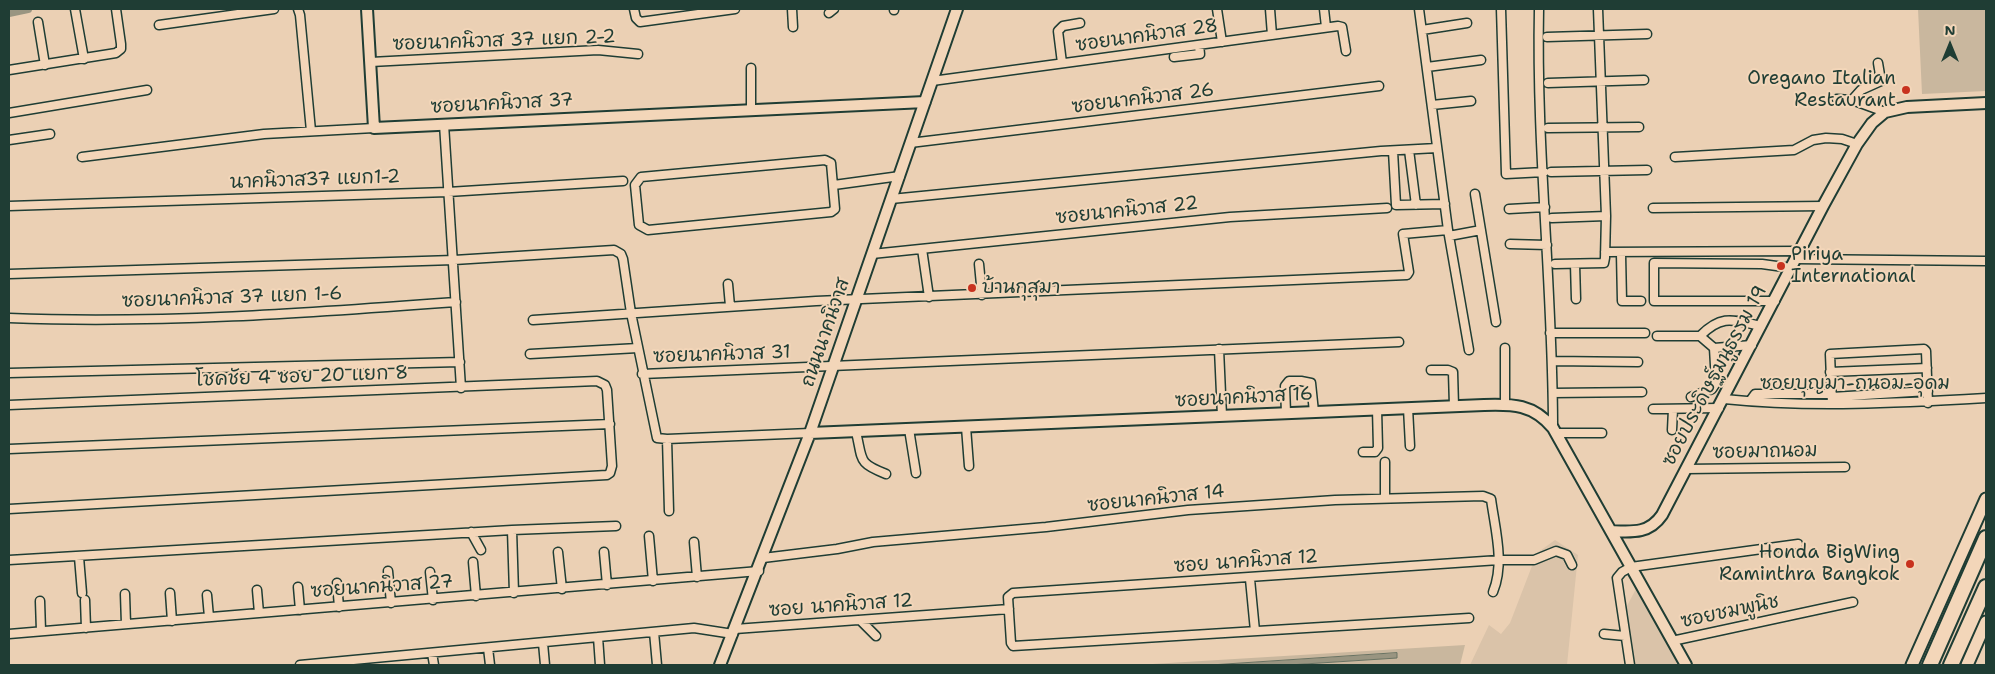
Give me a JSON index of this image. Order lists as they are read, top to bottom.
{
  "streets": {
    "street": [
      "ซอยนาคนิวาส 28",
      "ซอยนาคนิวาส 37 แยก 2-2",
      "ซอยนาคนิวาส 26",
      "ซอยนาคนิวาส 37",
      "นาคนิวาส37 แยก1-2",
      "ซอยนาคนิวาส 22",
      "ซอยนาคนิวาส 37 แยก 1-6",
      "ถนนนาคนิวาส",
      "ซอยนาคนิวาส 31",
      "ซอยประดิษฐ์มนูธรรม 19",
      "โชคชัย 4 ซอย 20 แยก 8",
      "ซอยบุญมา-ถนอม-อุดม",
      "ซอยนาคนิวาส 16",
      "ซอยมาถนอม",
      "ซอยนาคนิวาส 14",
      "ซอย นาคนิวาส 12",
      "ซอยนาคนิวาส 27",
      "ซอยชมพูนิช"
    ]
  },
  "crossings": [
    ["ซอยนาคนิวาส 28", "ถนนนาคนิวาส"],
    ["ซอยนาคนิวาส 26", "ถนนนาคนิวาส"],
    ["ซอยนาคนิวาส 37", "ถนนนาคนิวาส"],
    ["ซอยนาคนิวาส 22", "ถนนนาคนิวาส"],
    ["ถนนนาคนิวาส", "ซอยนาคนิวาส 31"],
    ["ถนนนาคนิวาส", "ซอยนาคนิวาส 16"],
    ["ถนนนาคนิวาส", "ซอยนาคนิวาส 14"],
    ["ถนนนาคนิวาส", "ซอย นาคนิวาส 12"],
    ["ถนนนาคนิวาส", "ซอยนาคนิวาส 27"],
    ["ซอยประดิษฐ์มนูธรรม 19", "ซอยบุญมา-ถนอม-อุดม"],
    ["ซอยประดิษฐ์มนูธรรม 19", "ซอยนาคนิวาส 16"],
    ["ซอยประดิษฐ์มนูธรรม 19", "ซอยมาถนอม"],
    ["ซอยนาคนิวาส 16", "ซอยชมพูนิช"],
    ["ซอยนาคนิวาส 14", "ซอย นาคนิวาส 12"]
  ],
  "places": [
    "Oregano Italian Restaurant",
    "Piriya International",
    "บ้านกุสุมา",
    "Honda BigWing Raminthra Bangkok"
  ],
  "north": "top"
}
